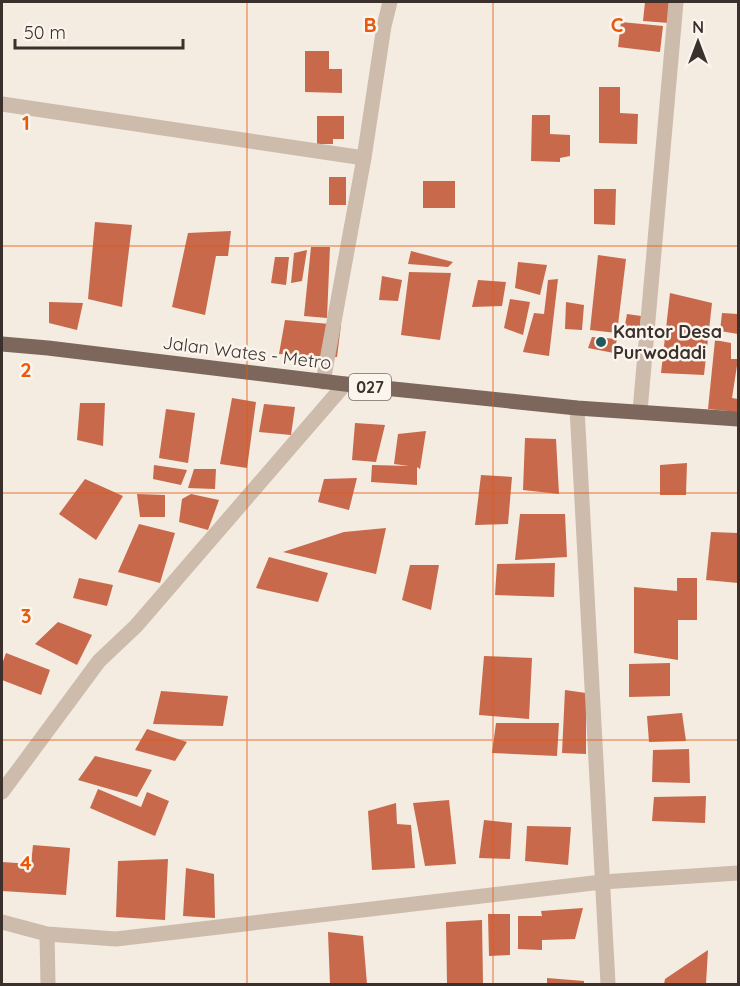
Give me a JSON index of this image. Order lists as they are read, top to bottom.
{
  "streets": {
    "main road": ["Jalan Wates - Metro", "027"]
  },
  "places": ["Kantor Desa Purwodadi"],
  "scale_bar": "50 m",
  "north": "top",
  "grid": {
    "columns": ["B", "C"],
    "rows": [
      "1",
      "2",
      "3",
      "4"
    ]
  }
}
